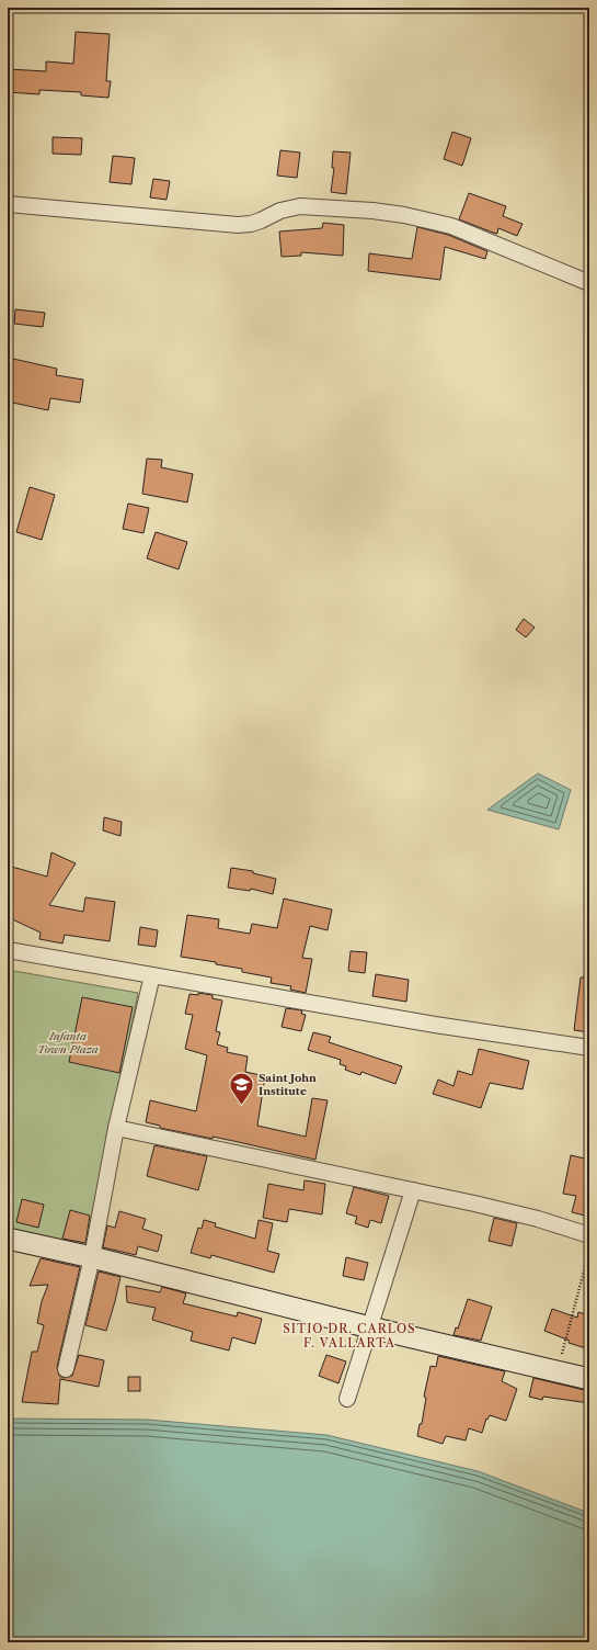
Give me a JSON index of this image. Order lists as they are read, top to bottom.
{
  "districts": ["SITIO DR. CARLOS F. VALLARTA"],
  "parks": ["Infanta Town Plaza"],
  "places": {
    "school or university": ["Saint John Institute"]
  }
}
